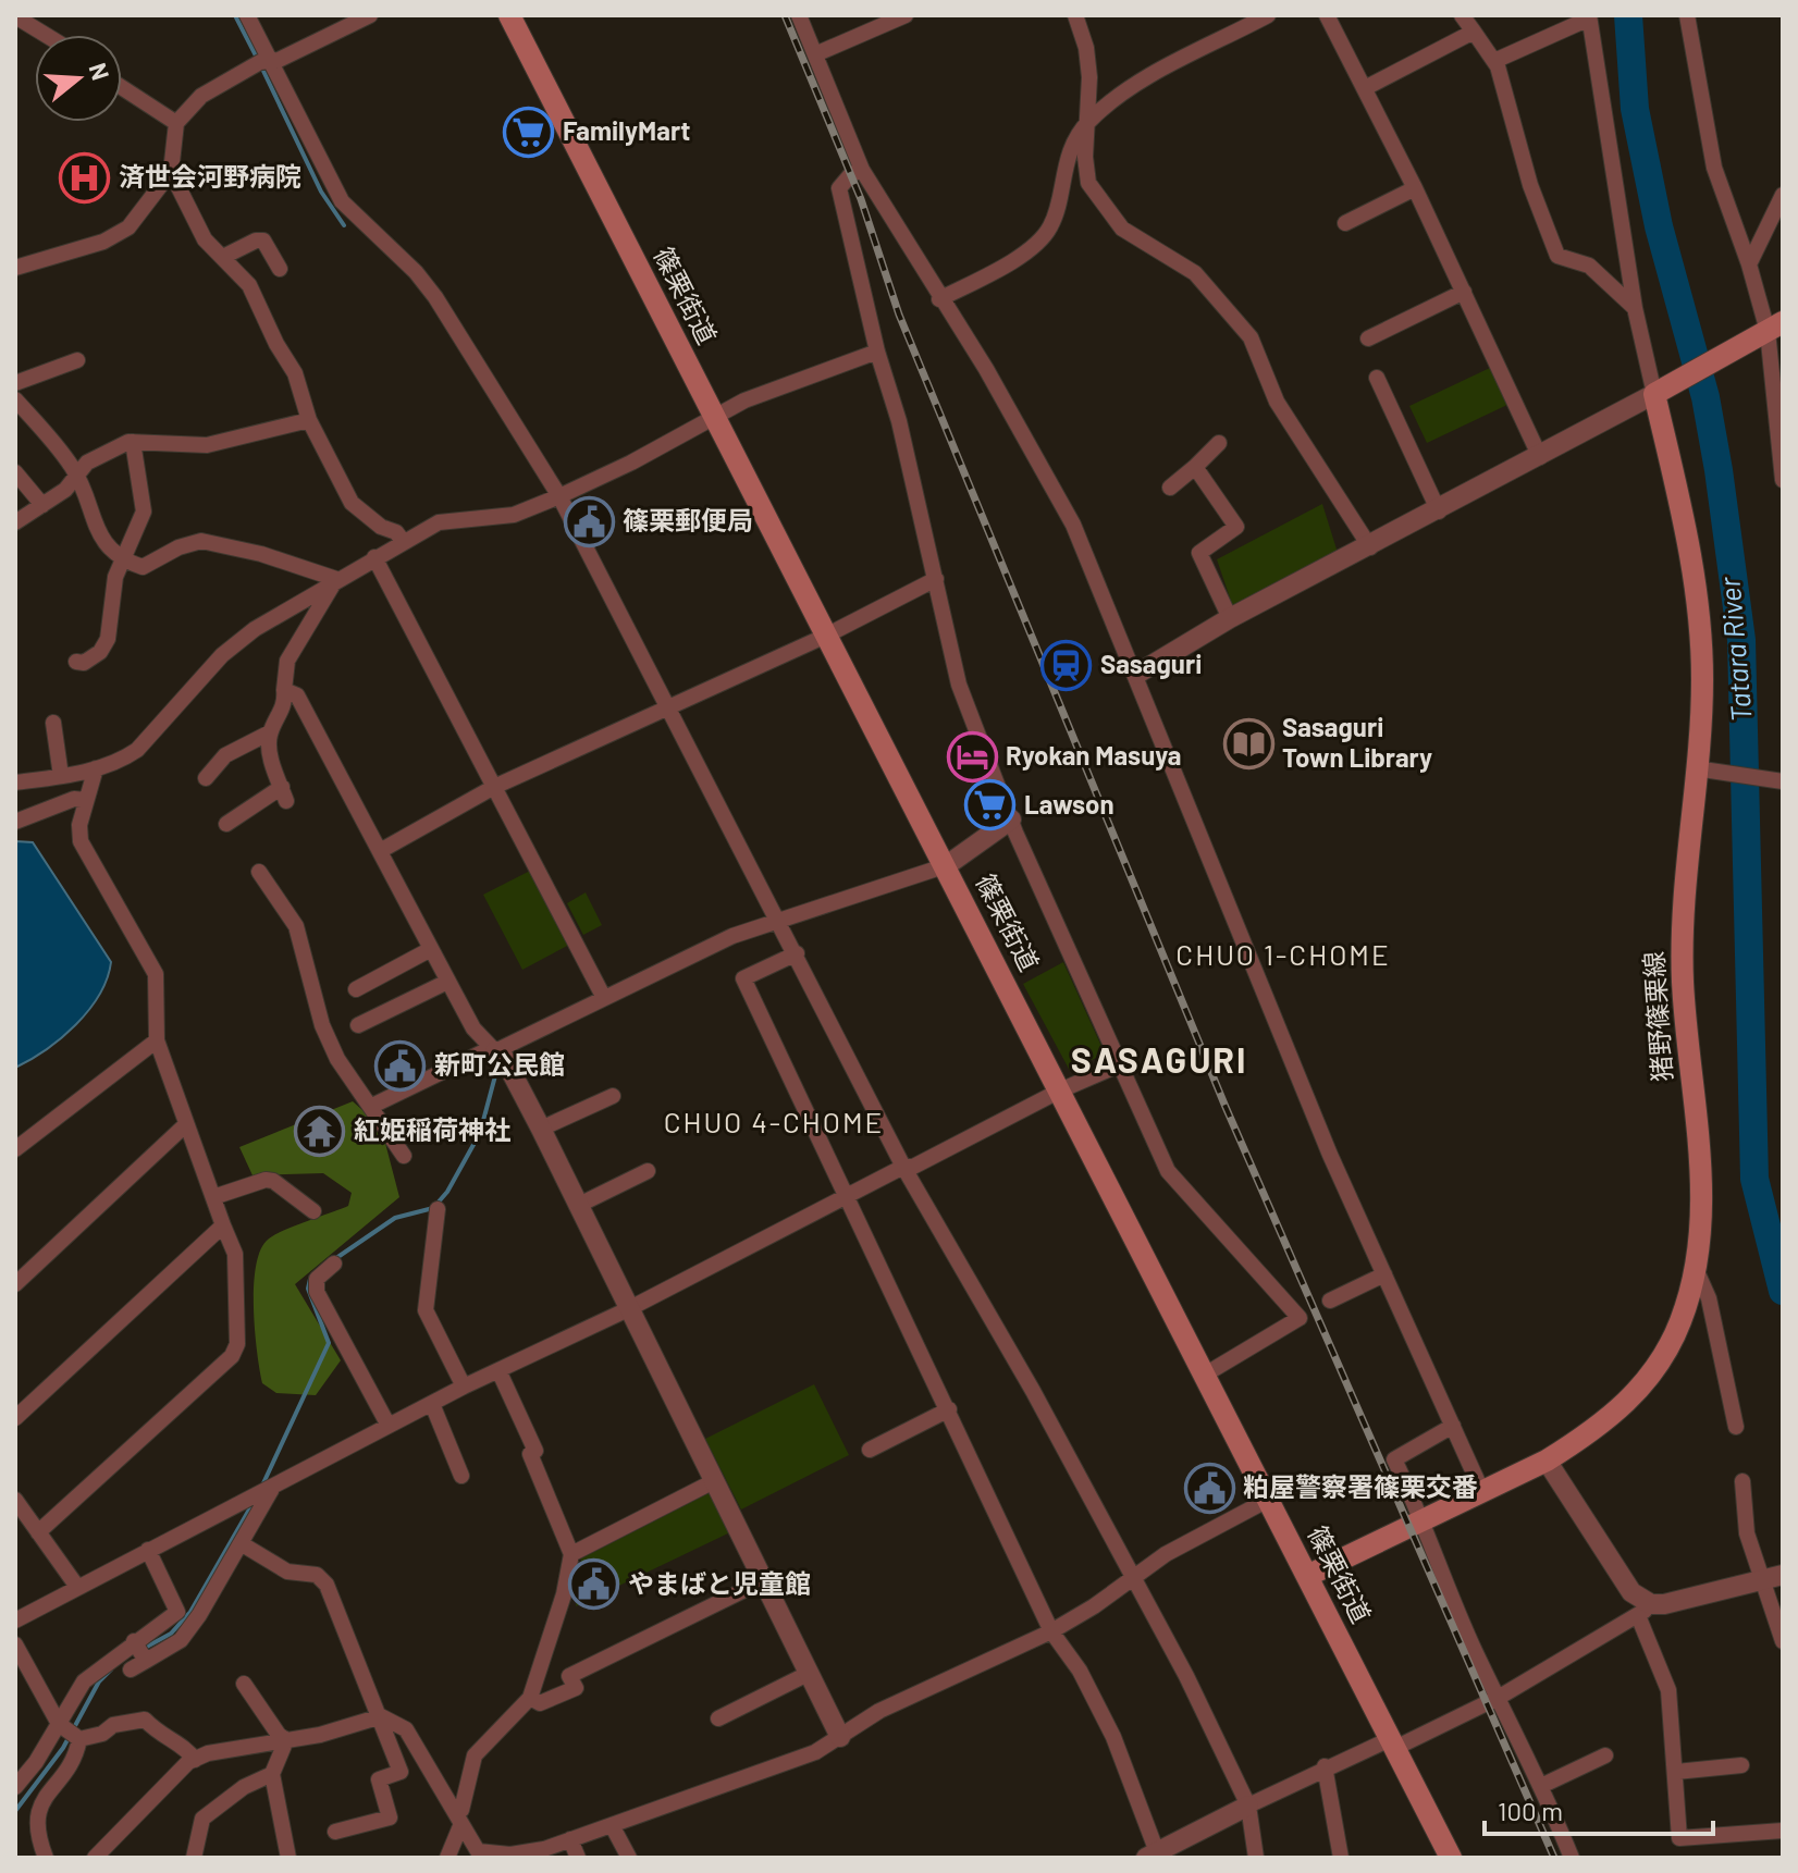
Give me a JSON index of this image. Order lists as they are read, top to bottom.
{
  "streets": {
    "main road": ["篠栗街道", "猪野篠栗線"]
  },
  "crossings": [
    ["篠栗街道", "猪野篠栗線"]
  ],
  "districts": ["CHUO 1-CHOME", "SASAGURI", "CHUO 4-CHOME"],
  "water": ["Tatara River"],
  "places": {
    "supermarket": ["FamilyMart", "Lawson"],
    "hospital": ["済世会河野病院"],
    "public building": [
      "篠栗郵便局",
      "新町公民館",
      "粕屋警察署篠栗交番",
      "やまばと児童館"
    ],
    "station": ["Sasaguri"],
    "library": ["Sasaguri Town Library"],
    "hotel": ["Ryokan Masuya"],
    "temple": ["紅姫稲荷神社"]
  },
  "scale_bar": "100 m",
  "north": "right"
}
